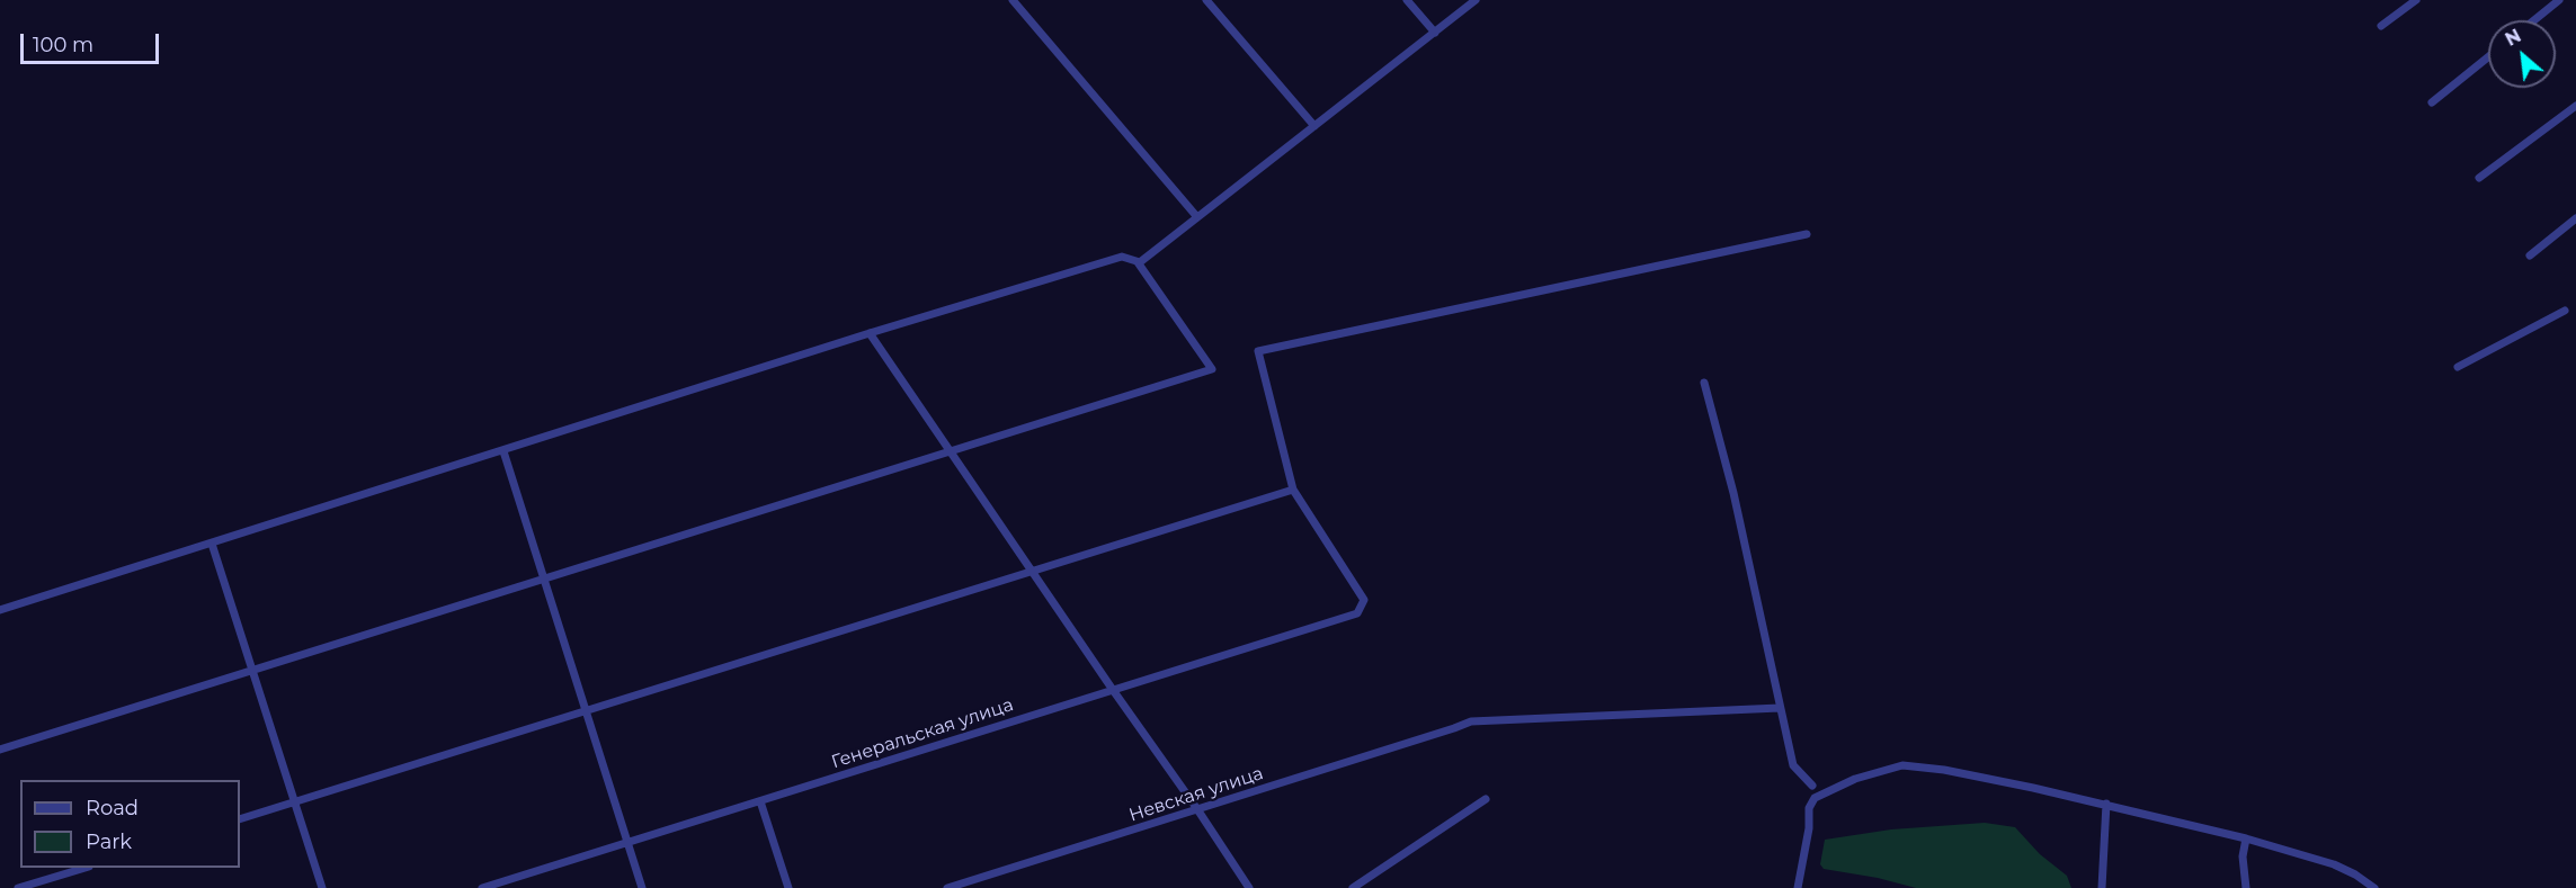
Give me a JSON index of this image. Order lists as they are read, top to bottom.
{
  "streets": {
    "street": ["Генеральская улица", "Невская улица"]
  },
  "legend": ["Road", "Park"],
  "scale_bar": "100 m",
  "north": "top left"
}
